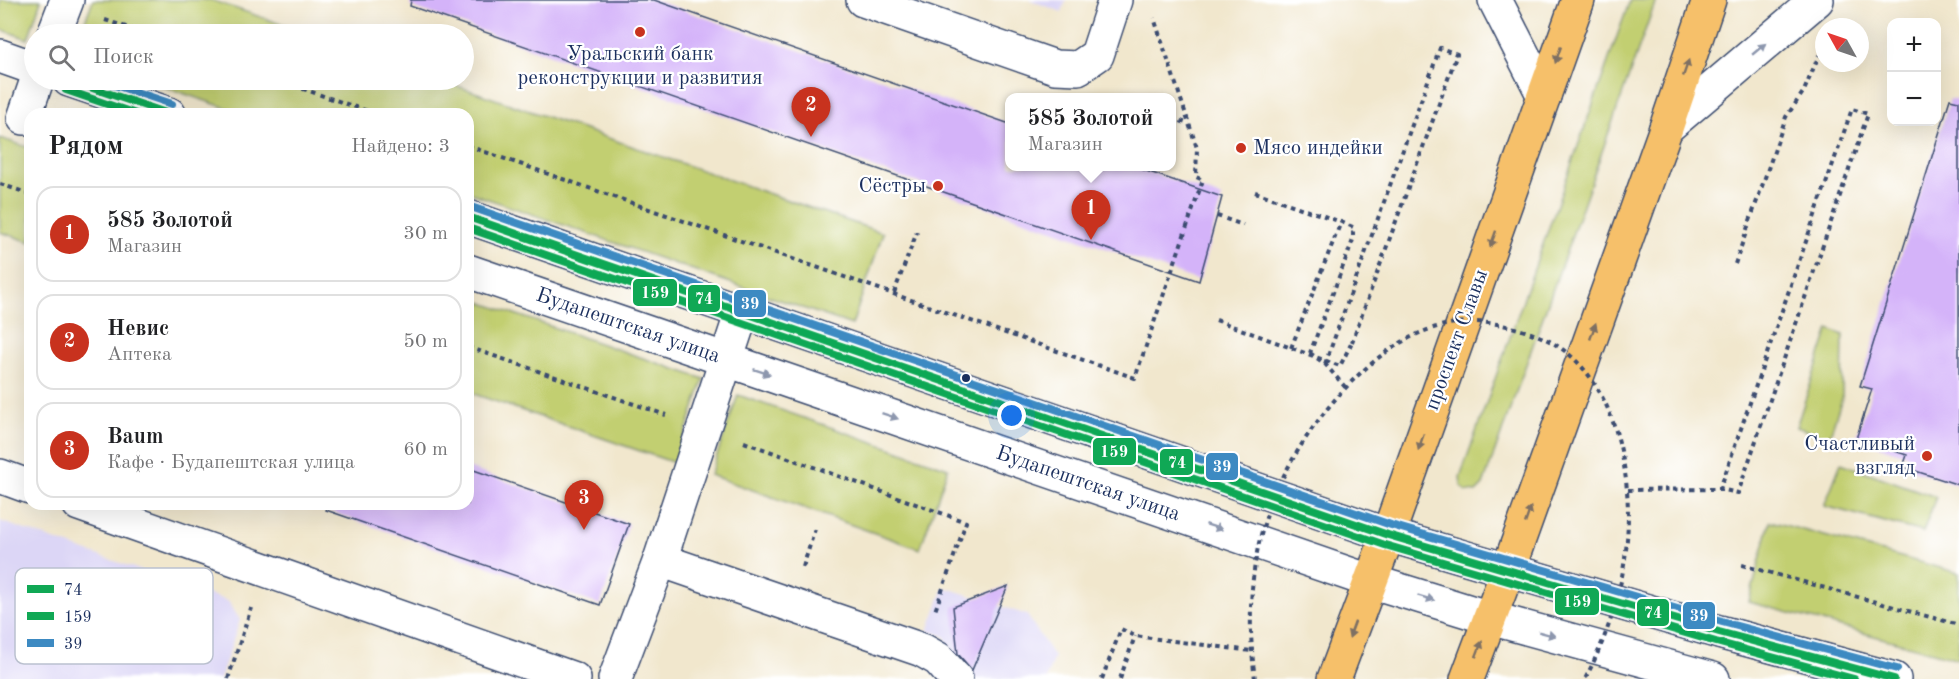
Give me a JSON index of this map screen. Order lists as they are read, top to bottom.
{
  "streets": {
    "main road": ["проспект Славы"],
    "street": ["Будапештская улица"]
  },
  "crossings": [
    ["Будапештская улица", "проспект Славы"]
  ],
  "places": [
    "Уральский банк реконструкции и развития",
    "Мясо индейки",
    "Сёстры",
    "Счастливый взгляд"
  ],
  "lines": ["transit line 74", "transit line 159", "transit line 39"],
  "legend": ["74", "159", "39"],
  "north": "top left",
  "page": {
    "map_buttons": ["+", "−"],
    "search": "Поиск",
    "pins": ["2", "1", "3"],
    "popup": ["585 Золотой", "Магазин"],
    "heading": ["Рядом", "Найдено: 3"],
    "list": [
      {
        "mark": "1",
        "name": "585 Золотой",
        "note": "Магазин",
        "value": "30 m"
      },
      {
        "mark": "2",
        "name": "Невис",
        "note": "Аптека",
        "value": "50 m"
      },
      {
        "mark": "3",
        "name": "Baum",
        "note": "Кафе · Будапештская улица",
        "value": "60 m"
      }
    ]
  }
}
